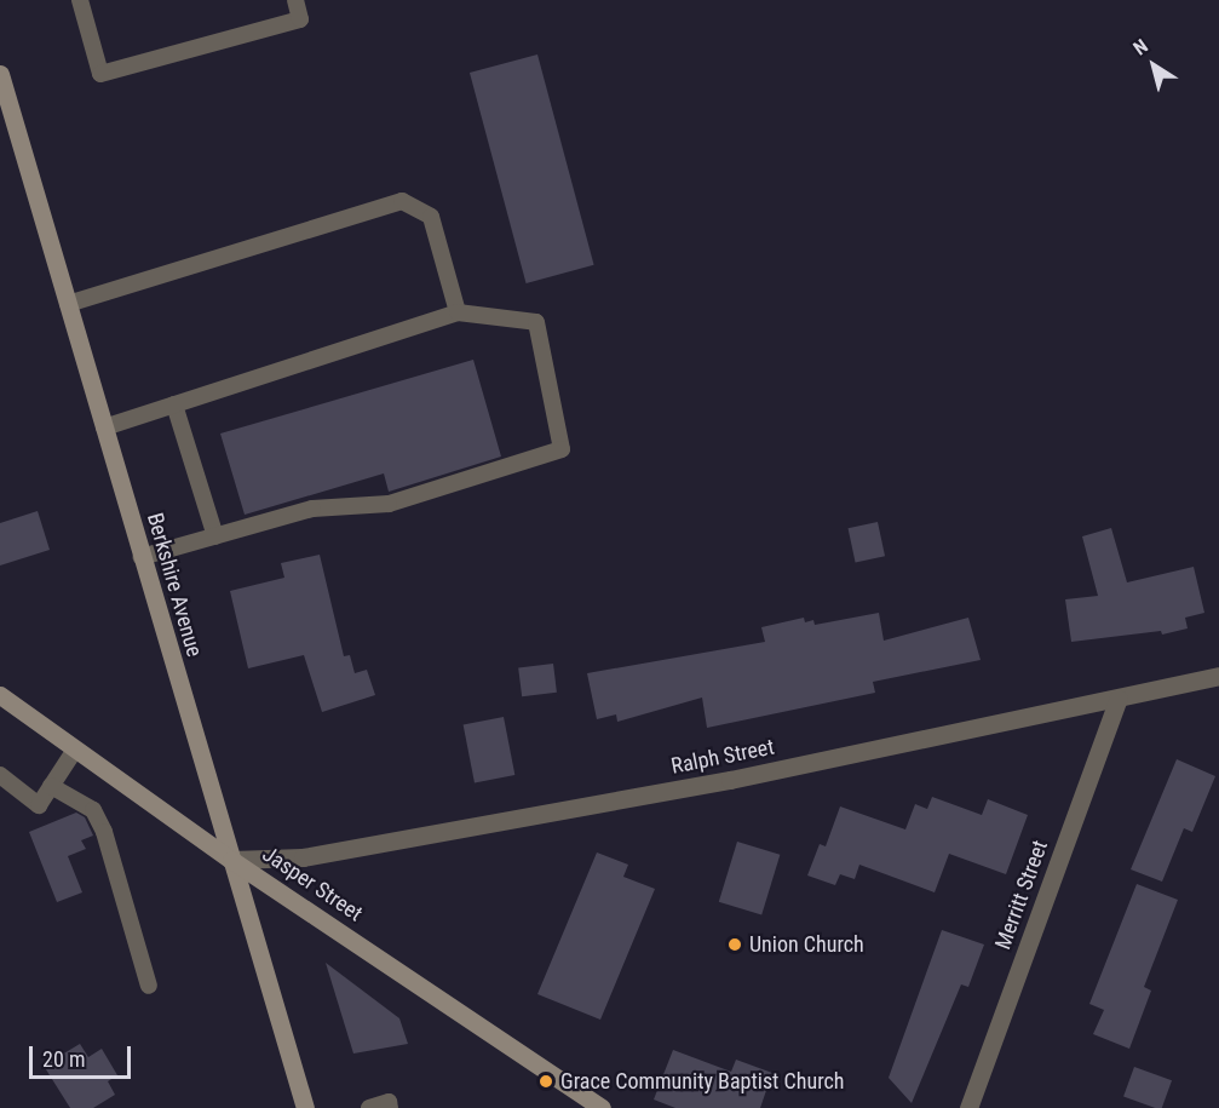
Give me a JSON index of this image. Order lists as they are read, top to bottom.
{
  "streets": {
    "main road": ["Berkshire Avenue", "Jasper Street"],
    "street": ["Ralph Street", "Merritt Street"]
  },
  "crossings": [
    ["Berkshire Avenue", "Ralph Street"],
    ["Berkshire Avenue", "Jasper Street"],
    ["Ralph Street", "Jasper Street"],
    ["Ralph Street", "Merritt Street"]
  ],
  "places": ["Union Church", "Grace Community Baptist Church"],
  "scale_bar": "20 m",
  "north": "top left"
}
